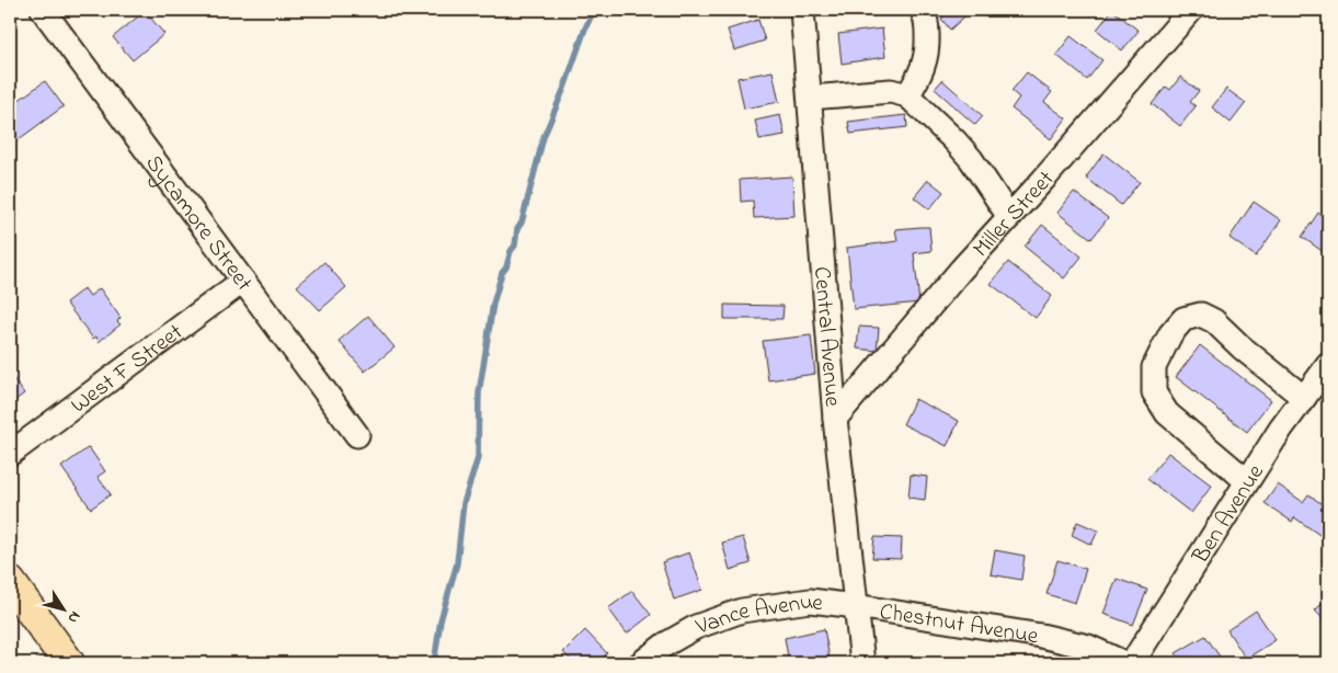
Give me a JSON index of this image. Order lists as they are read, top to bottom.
{
  "streets": {
    "street": [
      "Miller Street",
      "Sycamore Street",
      "Central Avenue",
      "West F Street",
      "Ben Avenue",
      "Vance Avenue",
      "Chestnut Avenue"
    ]
  },
  "crossings": [
    ["Miller Street", "Central Avenue"],
    ["Sycamore Street", "West F Street"],
    ["Central Avenue", "Vance Avenue"],
    ["Central Avenue", "Chestnut Avenue"],
    ["Vance Avenue", "Chestnut Avenue"]
  ],
  "north": "bottom right"
}
